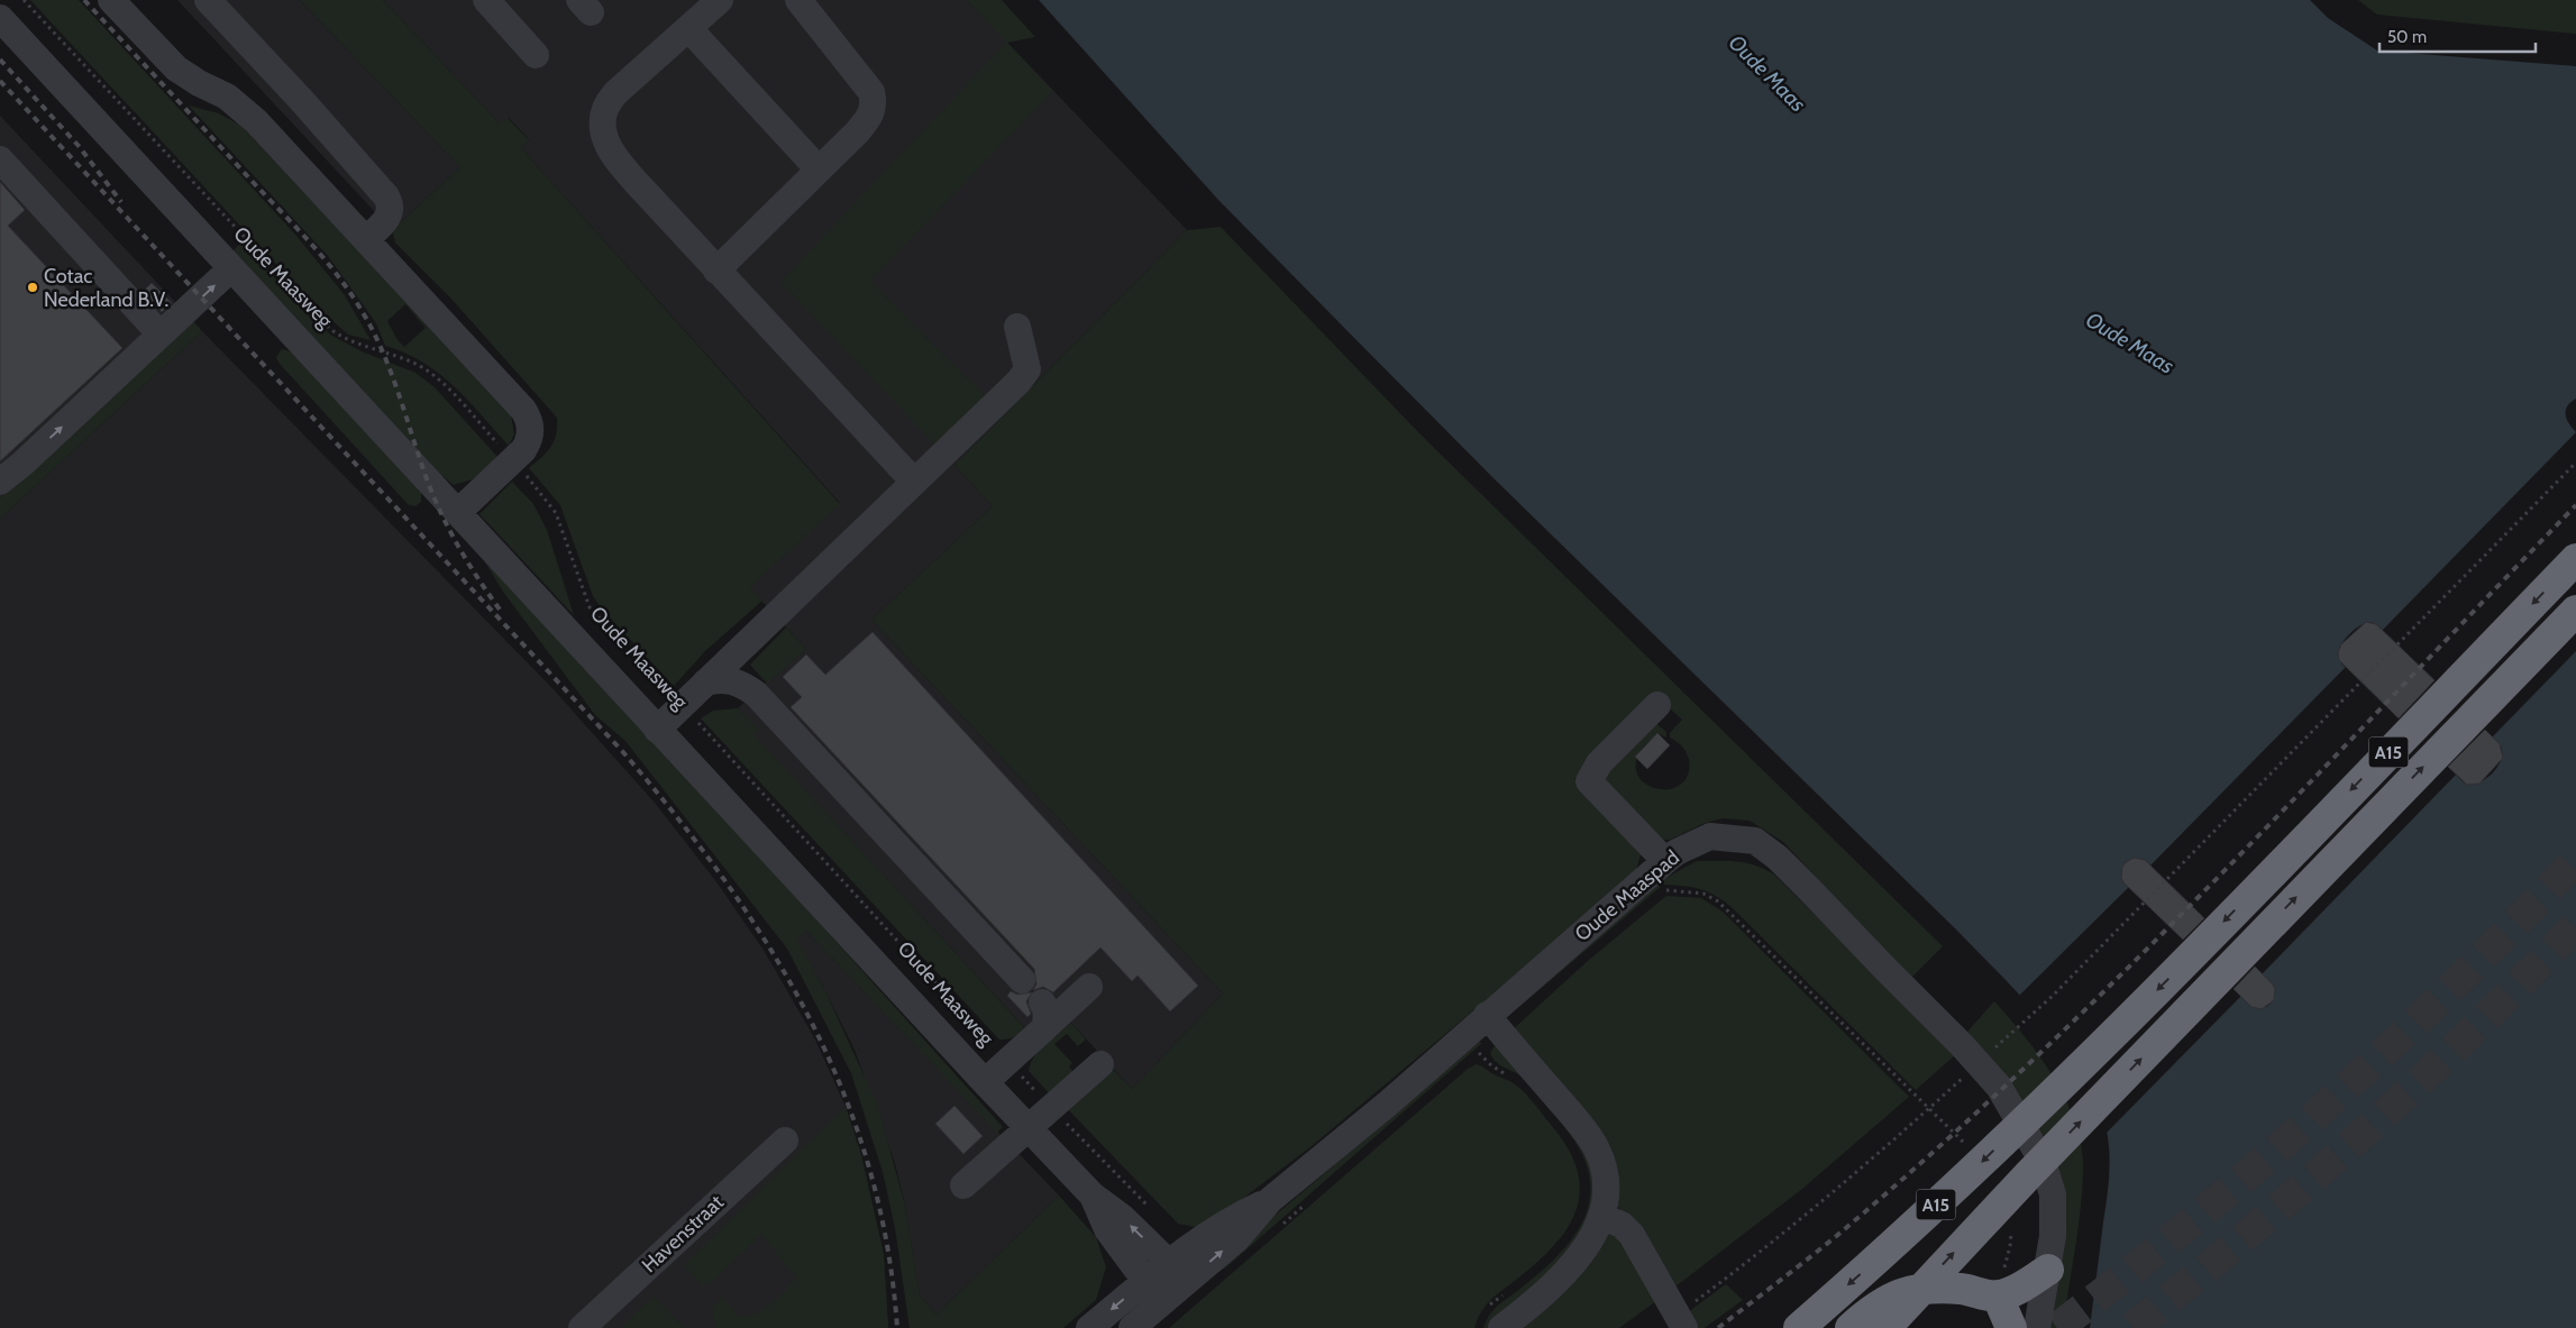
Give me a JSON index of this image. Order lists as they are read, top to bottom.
{
  "streets": {
    "highway": ["A15"],
    "street": ["Oude Maasweg", "Oude Maaspad", "Havenstraat"]
  },
  "crossings": [
    ["Oude Maasweg", "Oude Maaspad"]
  ],
  "water": ["Oude Maas"],
  "places": ["Cotac Nederland B.V."],
  "scale_bar": "50 m"
}
